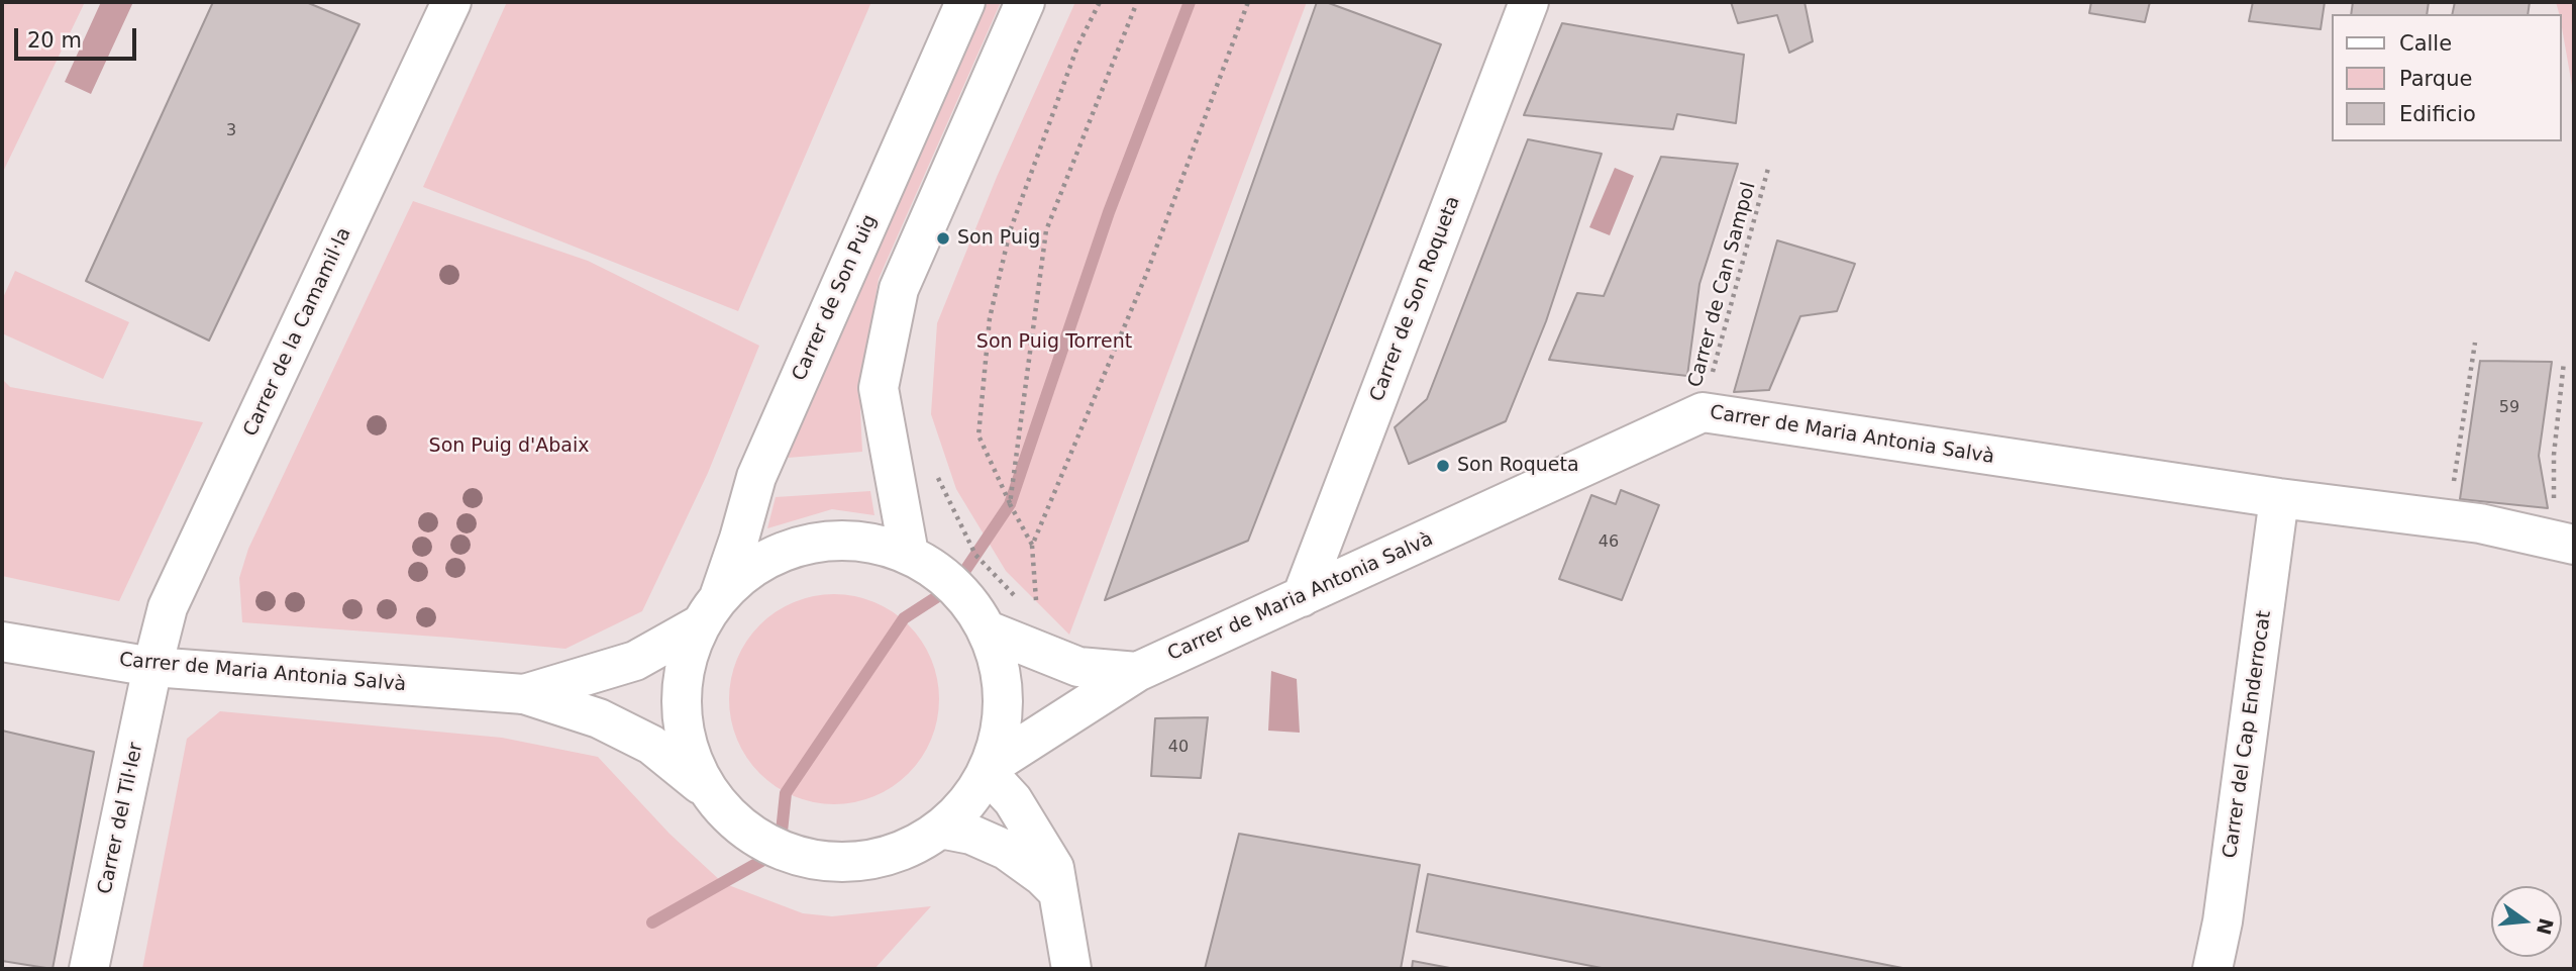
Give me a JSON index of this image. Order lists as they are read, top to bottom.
{
  "streets": {
    "street": [
      "Carrer de Son Puig",
      "Carrer de Son Roqueta",
      "Carrer de la Camamil·la",
      "Carrer de Maria Antonia Salvà",
      "Carrer del Cap Enderrocat",
      "Carrer del Til·ler"
    ],
    "path": ["Carrer de Can Sampol"]
  },
  "crossings": [
    ["Carrer de Can Sampol", "Carrer de Maria Antonia Salvà"],
    ["Carrer de Son Puig", "Carrer de Maria Antonia Salvà"],
    ["Carrer de Son Roqueta", "Carrer de Maria Antonia Salvà"],
    ["Carrer de la Camamil·la", "Carrer de Maria Antonia Salvà"],
    ["Carrer de la Camamil·la", "Carrer del Til·ler"],
    ["Carrer de Maria Antonia Salvà", "Carrer del Cap Enderrocat"],
    ["Carrer de Maria Antonia Salvà", "Carrer del Til·ler"]
  ],
  "parks": ["Son Puig Torrent", "Son Puig d'Abaix"],
  "places": ["Son Puig", "Son Roqueta"],
  "house_numbers": [
    "3",
    "59",
    "46",
    "40"
  ],
  "legend": ["Calle", "Parque", "Edificio"],
  "scale_bar": "20 m",
  "north": "right"
}
